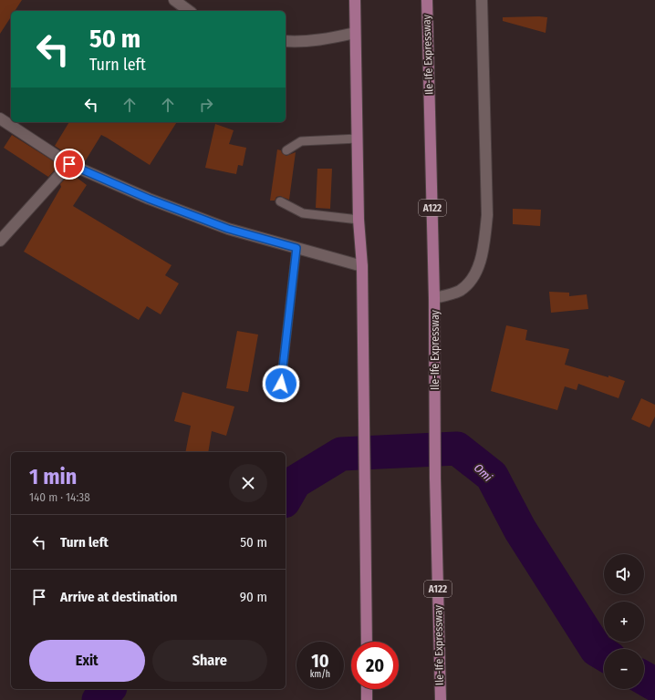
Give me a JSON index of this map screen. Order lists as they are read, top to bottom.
{
  "streets": {
    "highway": ["Ile-Ife Expressway", "A122"]
  },
  "water": ["Omi"],
  "page": {
    "turn": ["50 m", "Turn left"],
    "heading": ["1 min", "140 m · 14:38"],
    "list": [
      {
        "name": "Turn left",
        "value": "50 m"
      },
      {
        "name": "Arrive at destination",
        "value": "90 m"
      }
    ],
    "map_buttons": ["+", "−"],
    "buttons": ["Exit", "Share"],
    "speed": "10 km/h",
    "limit": "20"
  }
}
